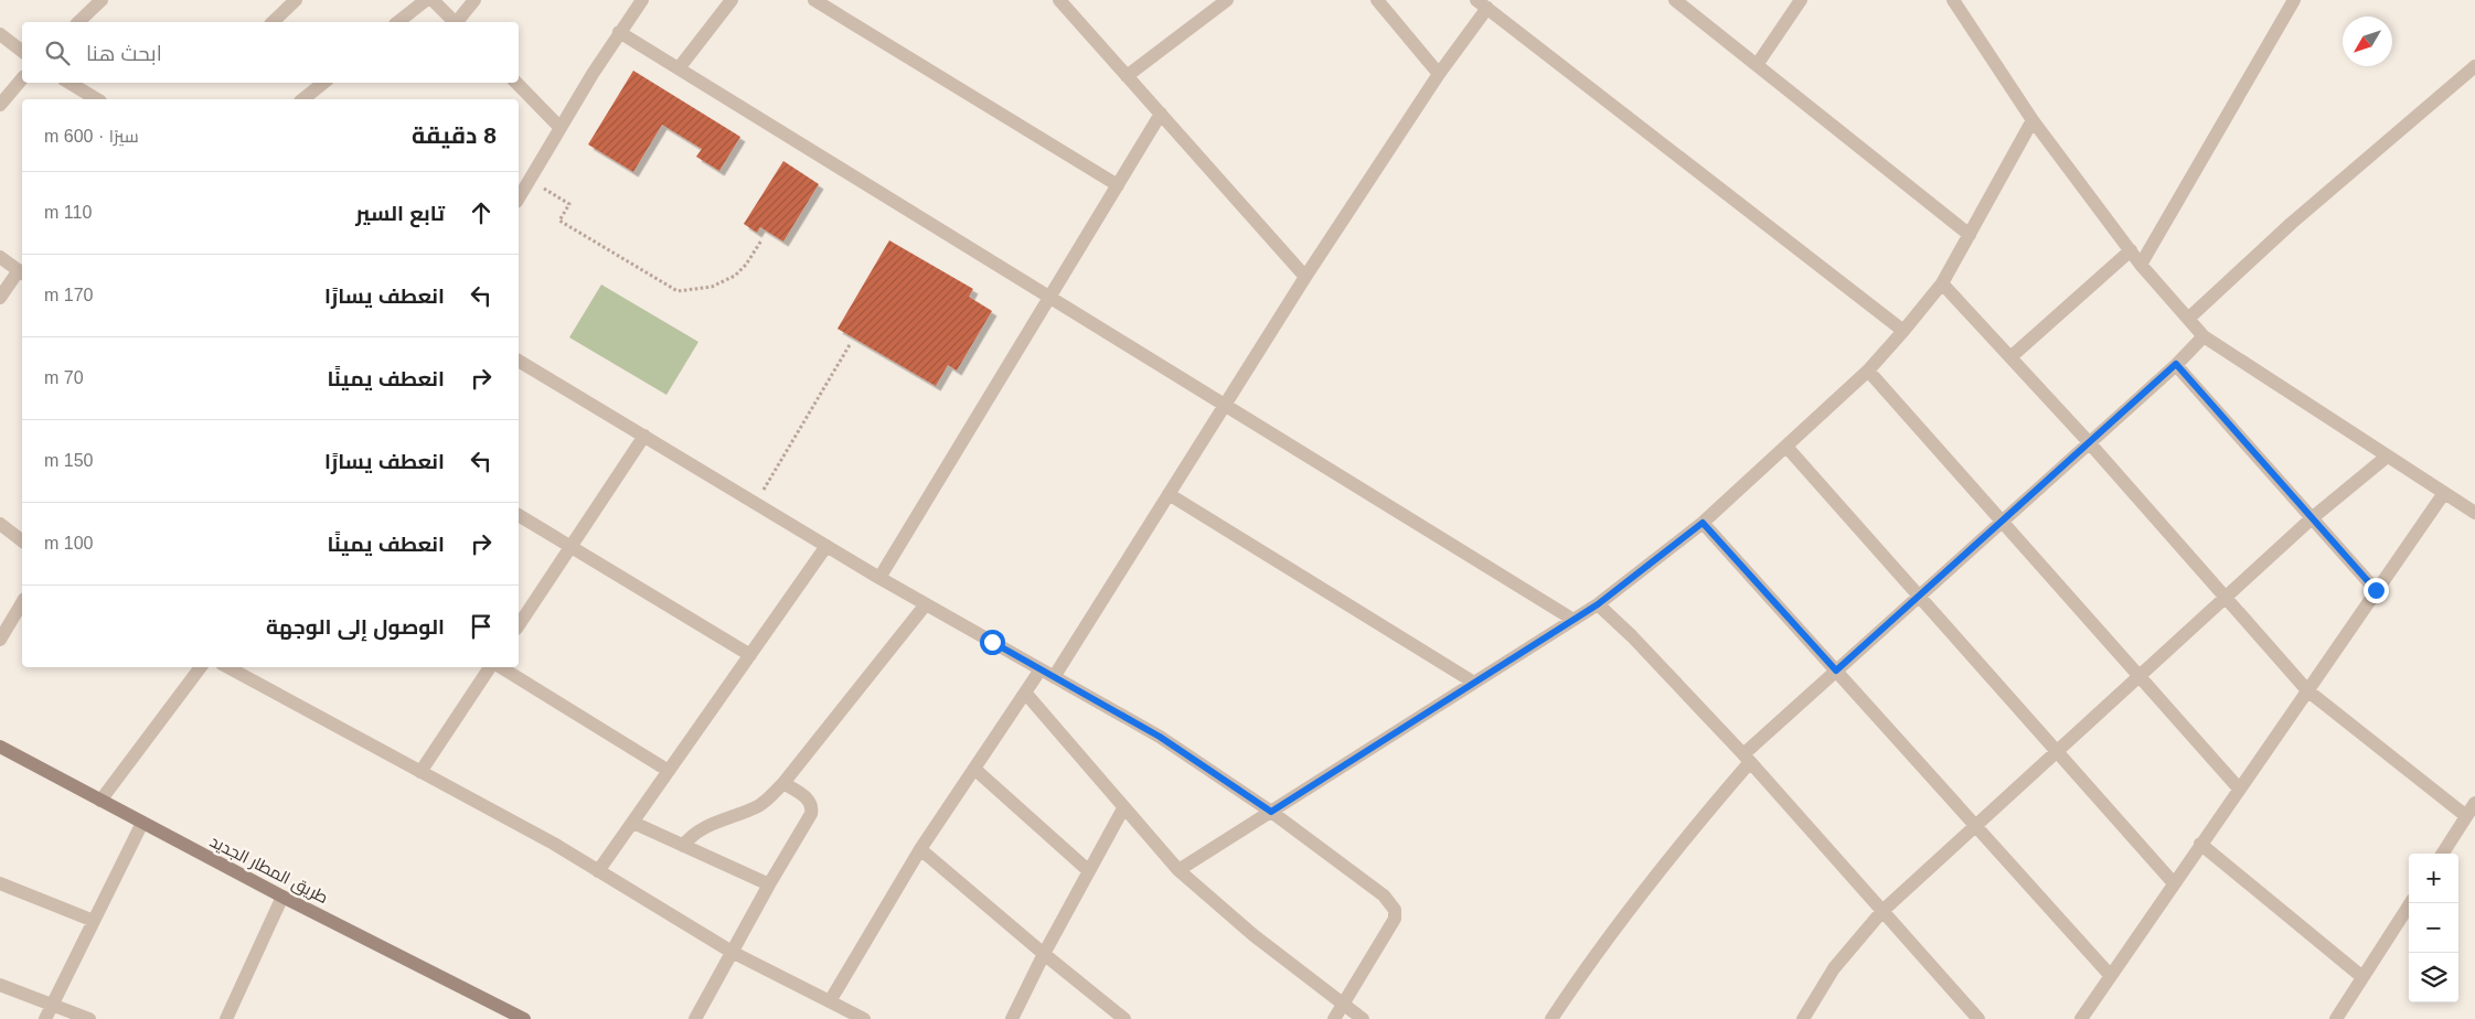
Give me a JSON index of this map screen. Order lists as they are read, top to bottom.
{
  "streets": {
    "street": ["طريق المطار الجديد"]
  },
  "north": "bottom left",
  "page": {
    "search": "ابحث هنا",
    "heading": ["8 دقيقة", "سيرًا · 600 m"],
    "list": [
      ["تابع السير", "110 m"],
      ["انعطف يسارًا", "170 m"],
      ["انعطف يمينًا", "70 m"],
      ["انعطف يسارًا", "150 m"],
      ["انعطف يمينًا", "100 m"],
      "الوصول إلى الوجهة"
    ],
    "map_buttons": ["+", "−"]
  }
}
